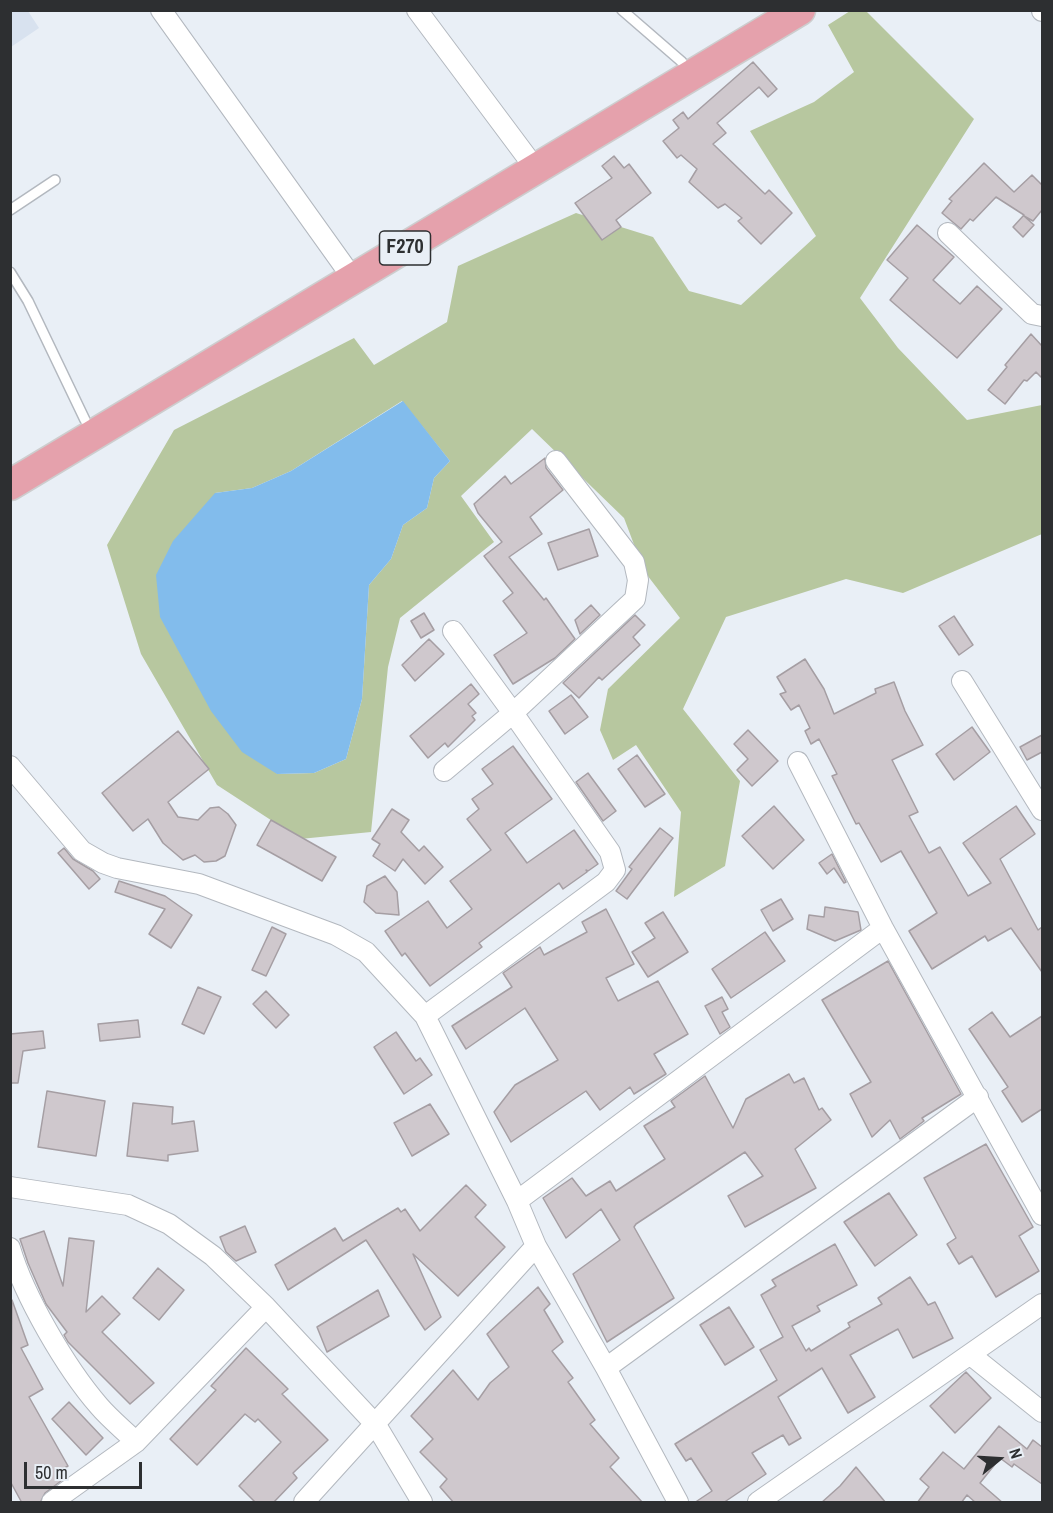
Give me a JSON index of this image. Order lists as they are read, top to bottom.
{
  "streets": {
    "main road": ["F270"]
  },
  "scale_bar": "50 m",
  "north": "right"
}
